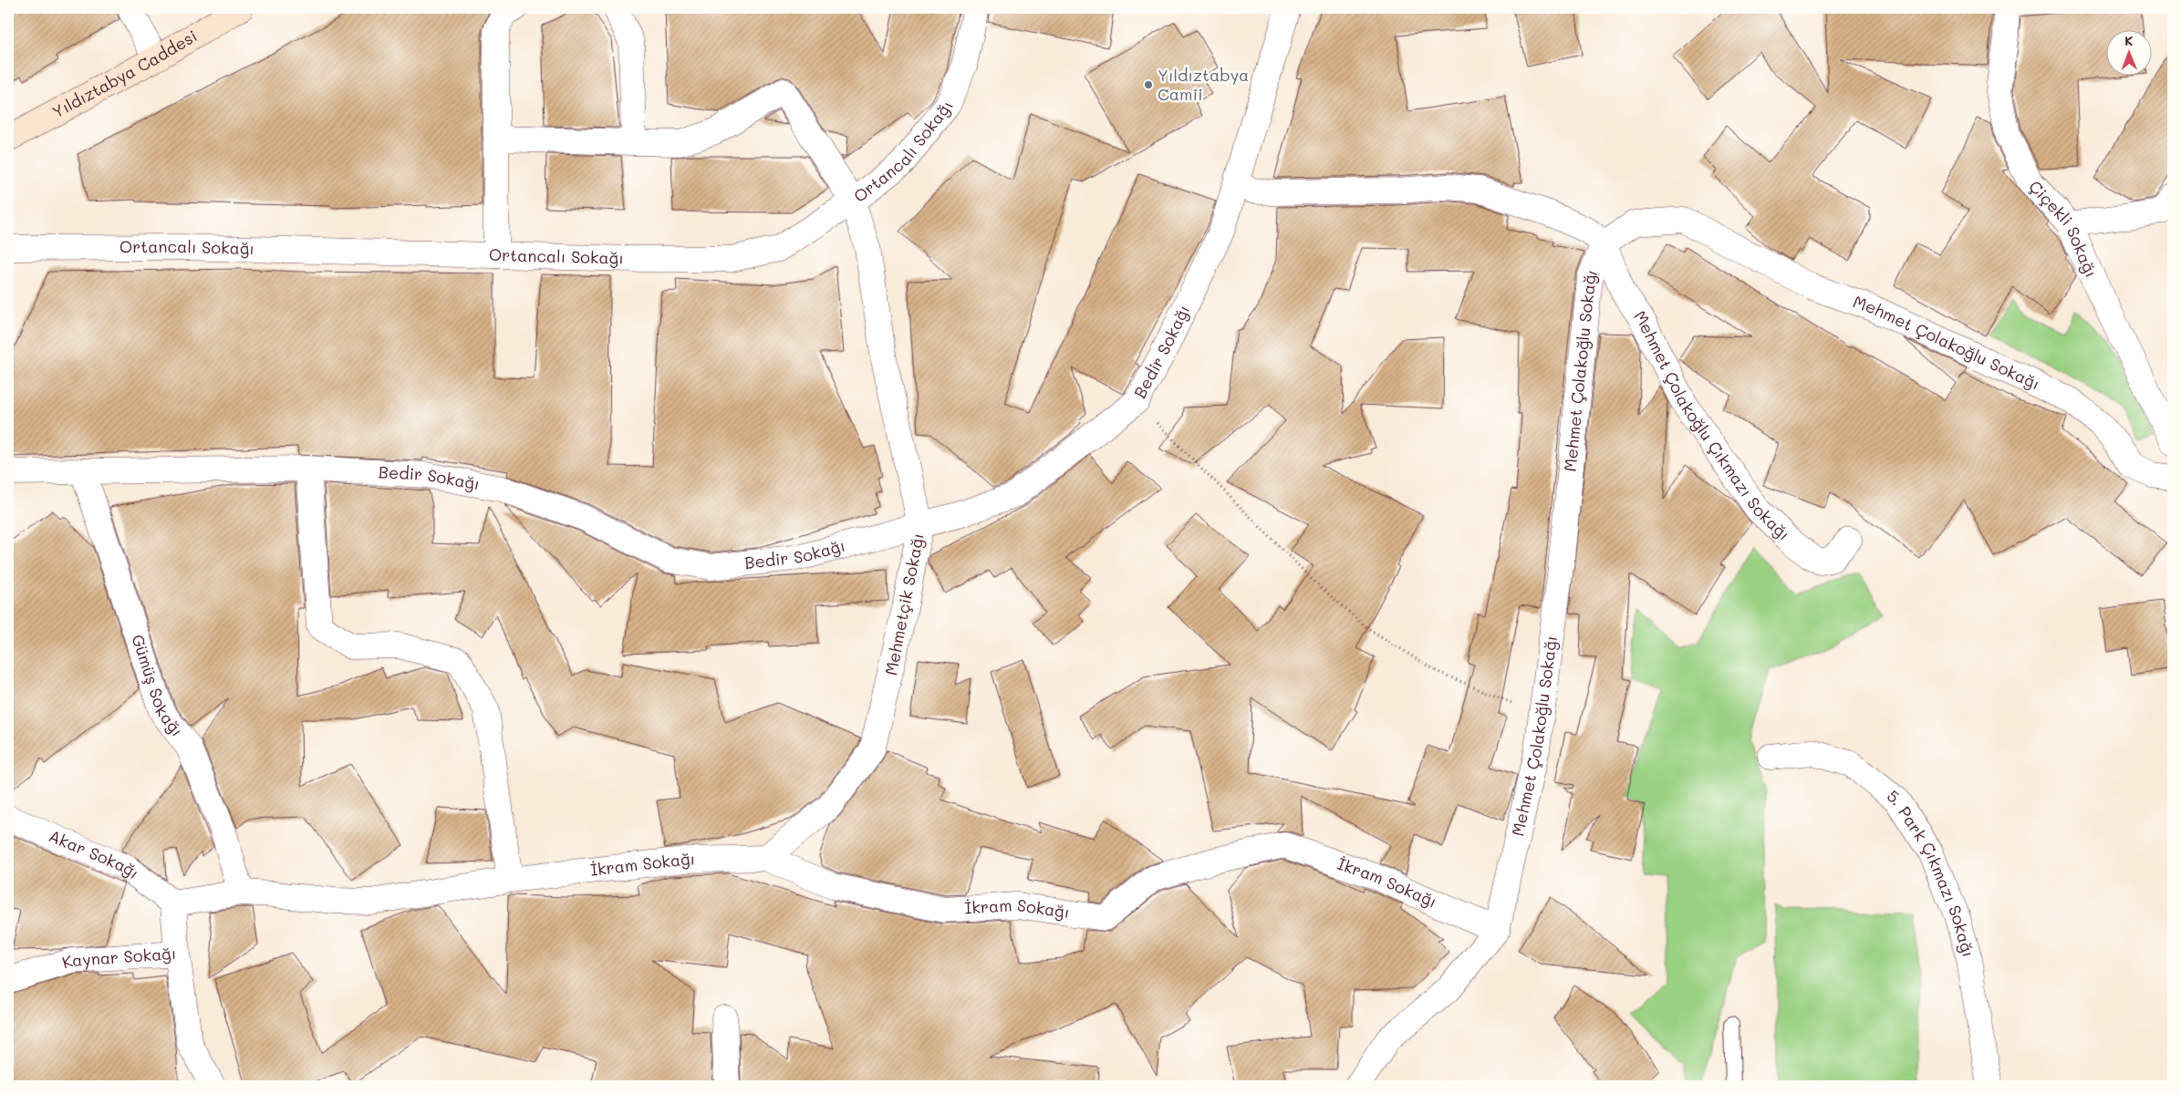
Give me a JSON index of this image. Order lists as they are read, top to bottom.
{
  "streets": {
    "main road": ["Yıldıztabya Caddesi"],
    "street": [
      "Ortancalı Sokağı",
      "Çiçekli Sokağı",
      "Mehmet Çolakoğlu Sokağı",
      "Bedir Sokağı",
      "Mehmet Çolakoğlu Çıkmazı Sokağı",
      "Mehmetçik Sokağı",
      "Gümüş Sokağı",
      "Akar Sokağı",
      "İkram Sokağı",
      "5. Park Çıkmazı Sokağı",
      "Kaynar Sokağı"
    ]
  },
  "crossings": [
    ["Ortancalı Sokağı", "Mehmetçik Sokağı"],
    ["Mehmet Çolakoğlu Sokağı", "Mehmet Çolakoğlu Çıkmazı Sokağı"],
    ["Mehmet Çolakoğlu Sokağı", "İkram Sokağı"],
    ["Bedir Sokağı", "Mehmetçik Sokağı"],
    ["Bedir Sokağı", "Gümüş Sokağı"],
    ["Mehmetçik Sokağı", "İkram Sokağı"],
    ["Gümüş Sokağı", "İkram Sokağı"],
    ["Akar Sokağı", "İkram Sokağı"]
  ],
  "places": ["Yıldıztabya Camii"],
  "north": "top"
}
